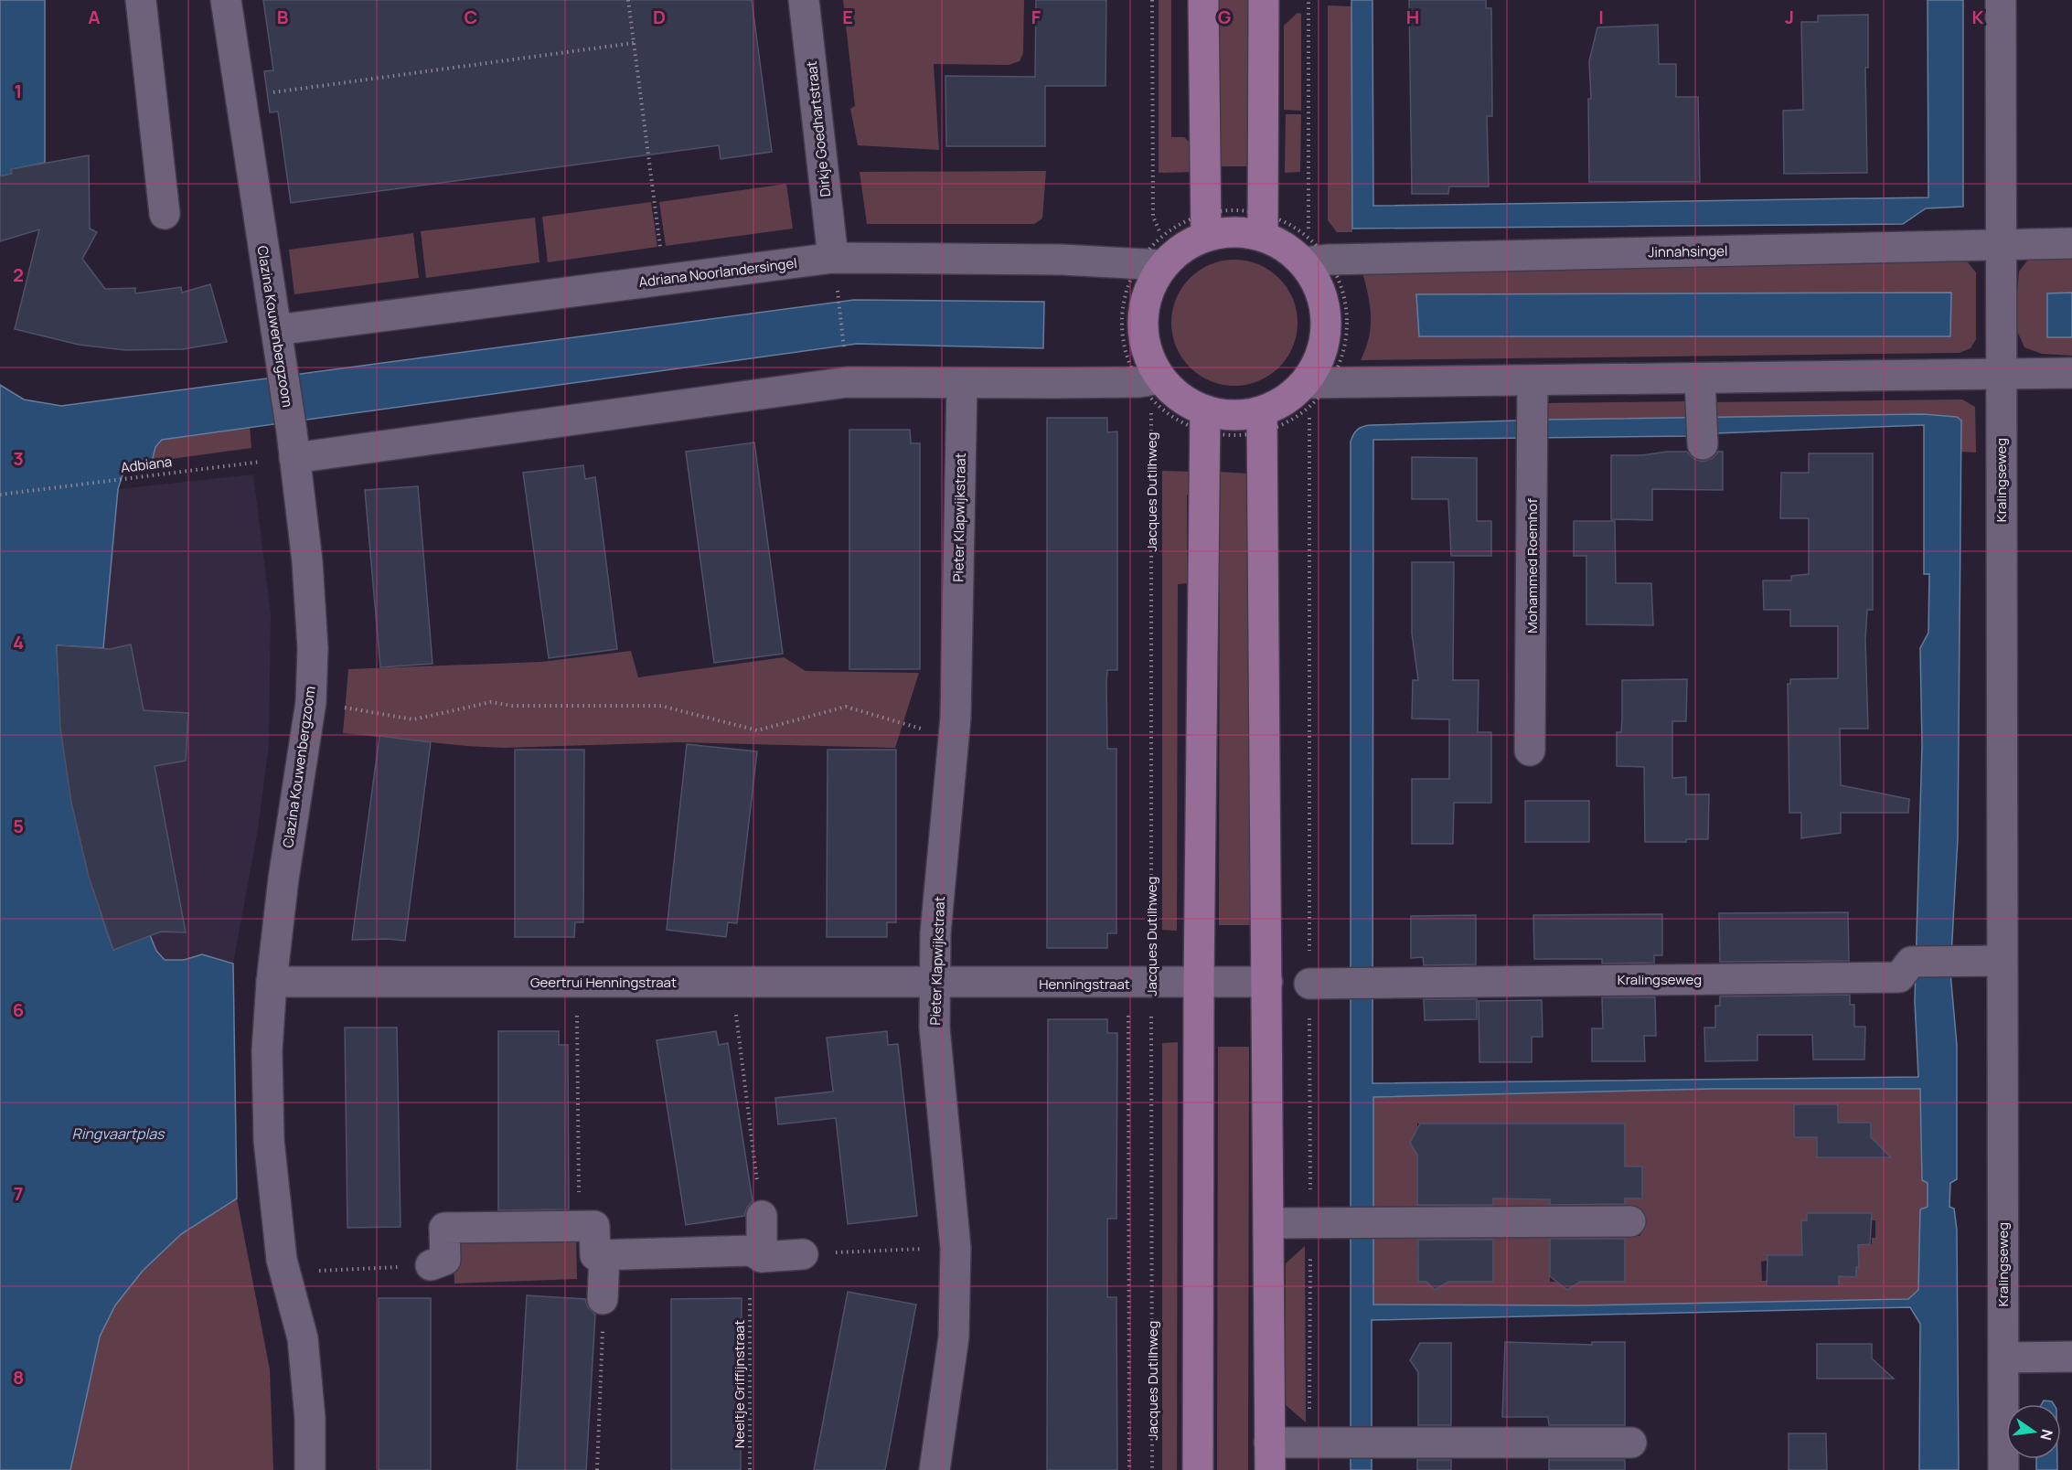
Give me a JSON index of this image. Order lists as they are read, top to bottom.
{
  "streets": {
    "street": [
      "Dirkje Goedhartstraat",
      "Jinnahsingel",
      "Adriana Noorlandersingel",
      "Clazina Kouwenbergzoom",
      "Kralingseweg",
      "Pieter Klapwijkstraat",
      "Mohammed Roemhof",
      "Geertrui Henningstraat",
      "Henningstraat"
    ],
    "path": ["Adbiana", "Jacques Dutilhweg", "Neeltje Griffijnstraat"]
  },
  "crossings": [
    ["Dirkje Goedhartstraat", "Adriana Noorlandersingel"],
    ["Jinnahsingel", "Adriana Noorlandersingel"],
    ["Jinnahsingel", "Kralingseweg"],
    ["Jinnahsingel", "Jacques Dutilhweg"],
    ["Adriana Noorlandersingel", "Clazina Kouwenbergzoom"],
    ["Adriana Noorlandersingel", "Jacques Dutilhweg"],
    ["Clazina Kouwenbergzoom", "Adbiana"],
    ["Clazina Kouwenbergzoom", "Geertrui Henningstraat"],
    ["Jacques Dutilhweg", "Henningstraat"],
    ["Pieter Klapwijkstraat", "Geertrui Henningstraat"],
    ["Pieter Klapwijkstraat", "Henningstraat"],
    ["Geertrui Henningstraat", "Henningstraat"]
  ],
  "water": ["Ringvaartplas"],
  "north": "right",
  "grid": {
    "columns": [
      "A",
      "B",
      "C",
      "D",
      "E",
      "F",
      "G",
      "H",
      "I",
      "J",
      "K"
    ],
    "rows": [
      "1",
      "2",
      "3",
      "4",
      "5",
      "6",
      "7",
      "8"
    ]
  }
}
